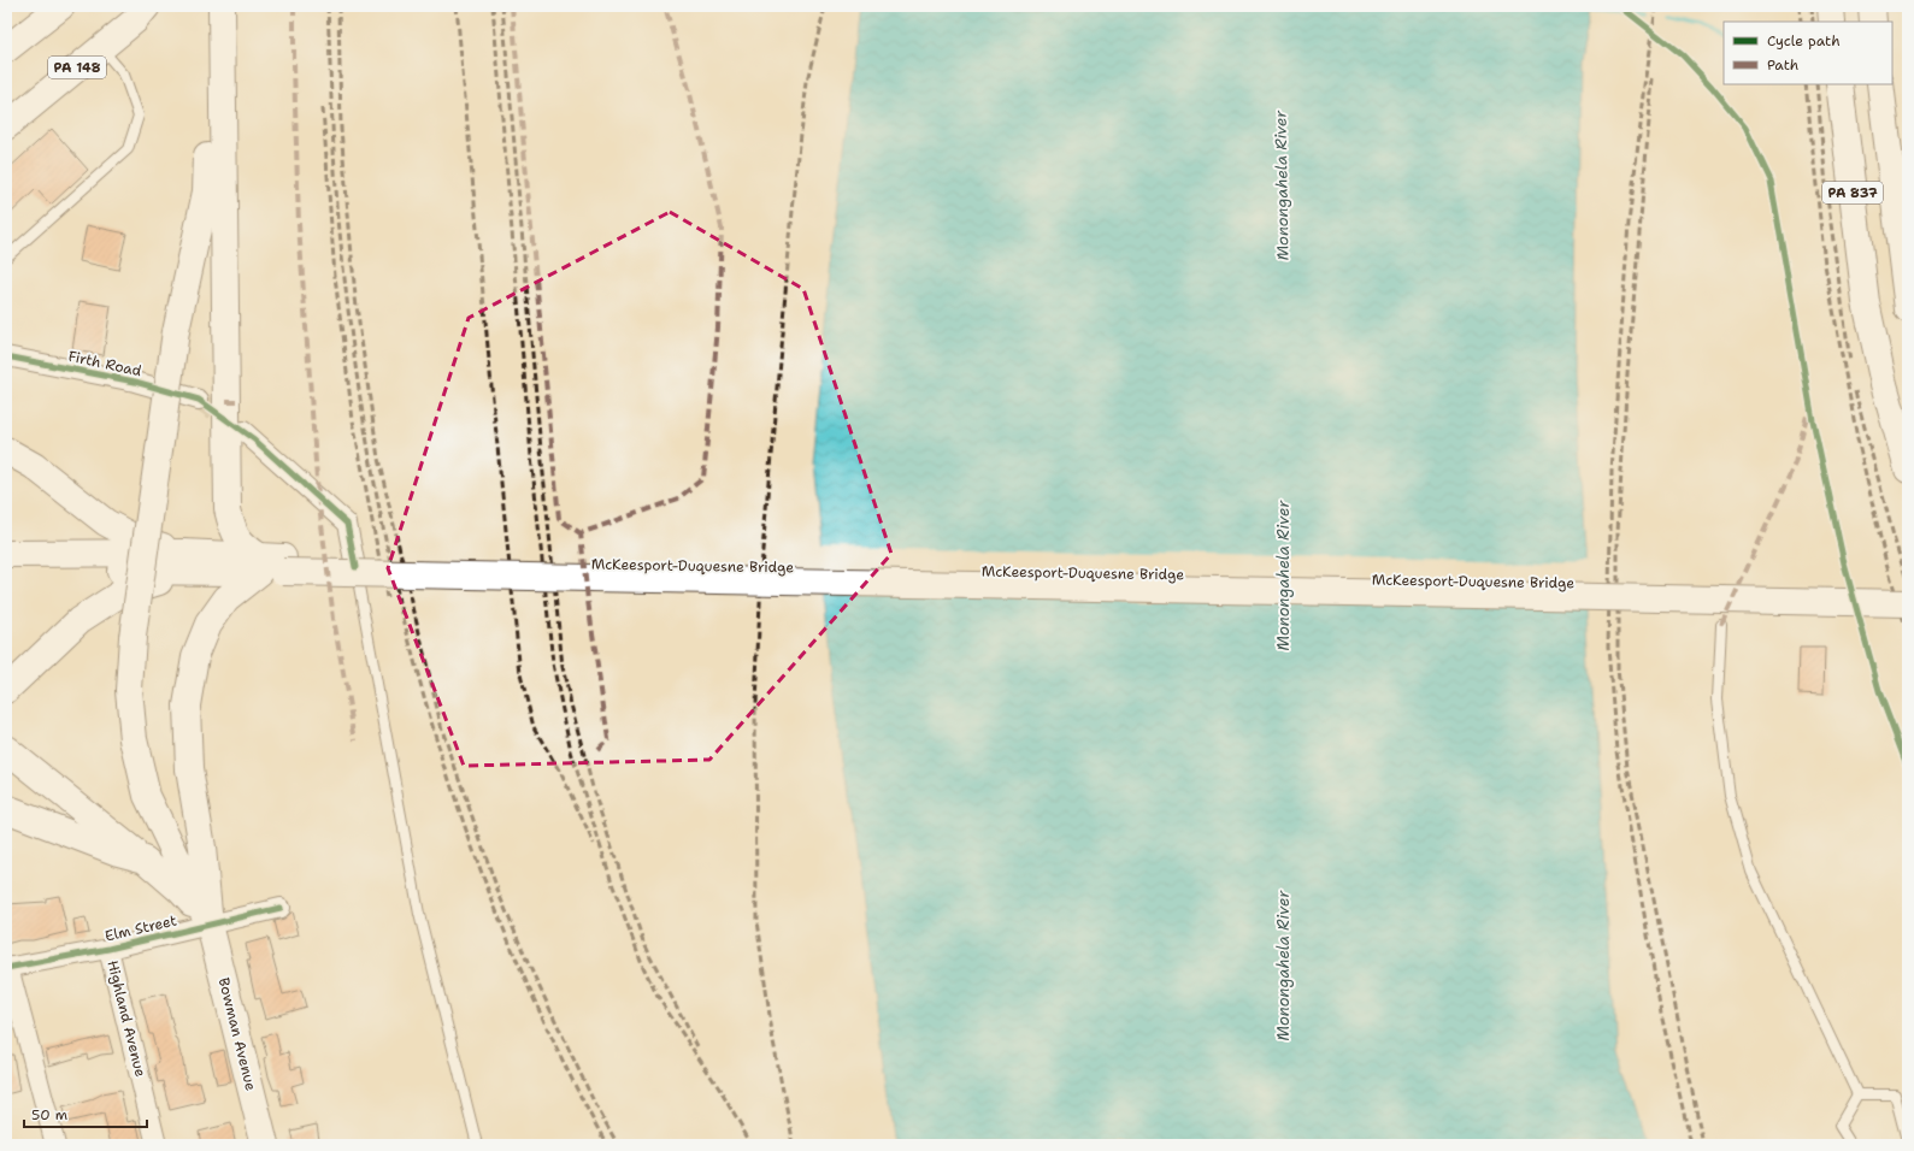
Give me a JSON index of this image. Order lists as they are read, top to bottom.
{
  "streets": {
    "main road": [
      "PA 148",
      "PA 837",
      "McKeesport-Duquesne Bridge",
      "Bowman Avenue"
    ],
    "street": ["Firth Road", "Elm Street", "Highland Avenue"]
  },
  "crossings": [
    ["Elm Street", "Highland Avenue"],
    ["Elm Street", "Bowman Avenue"]
  ],
  "water": ["Monongahela River"],
  "legend": ["Cycle path", "Path"],
  "scale_bar": "50 m"
}
